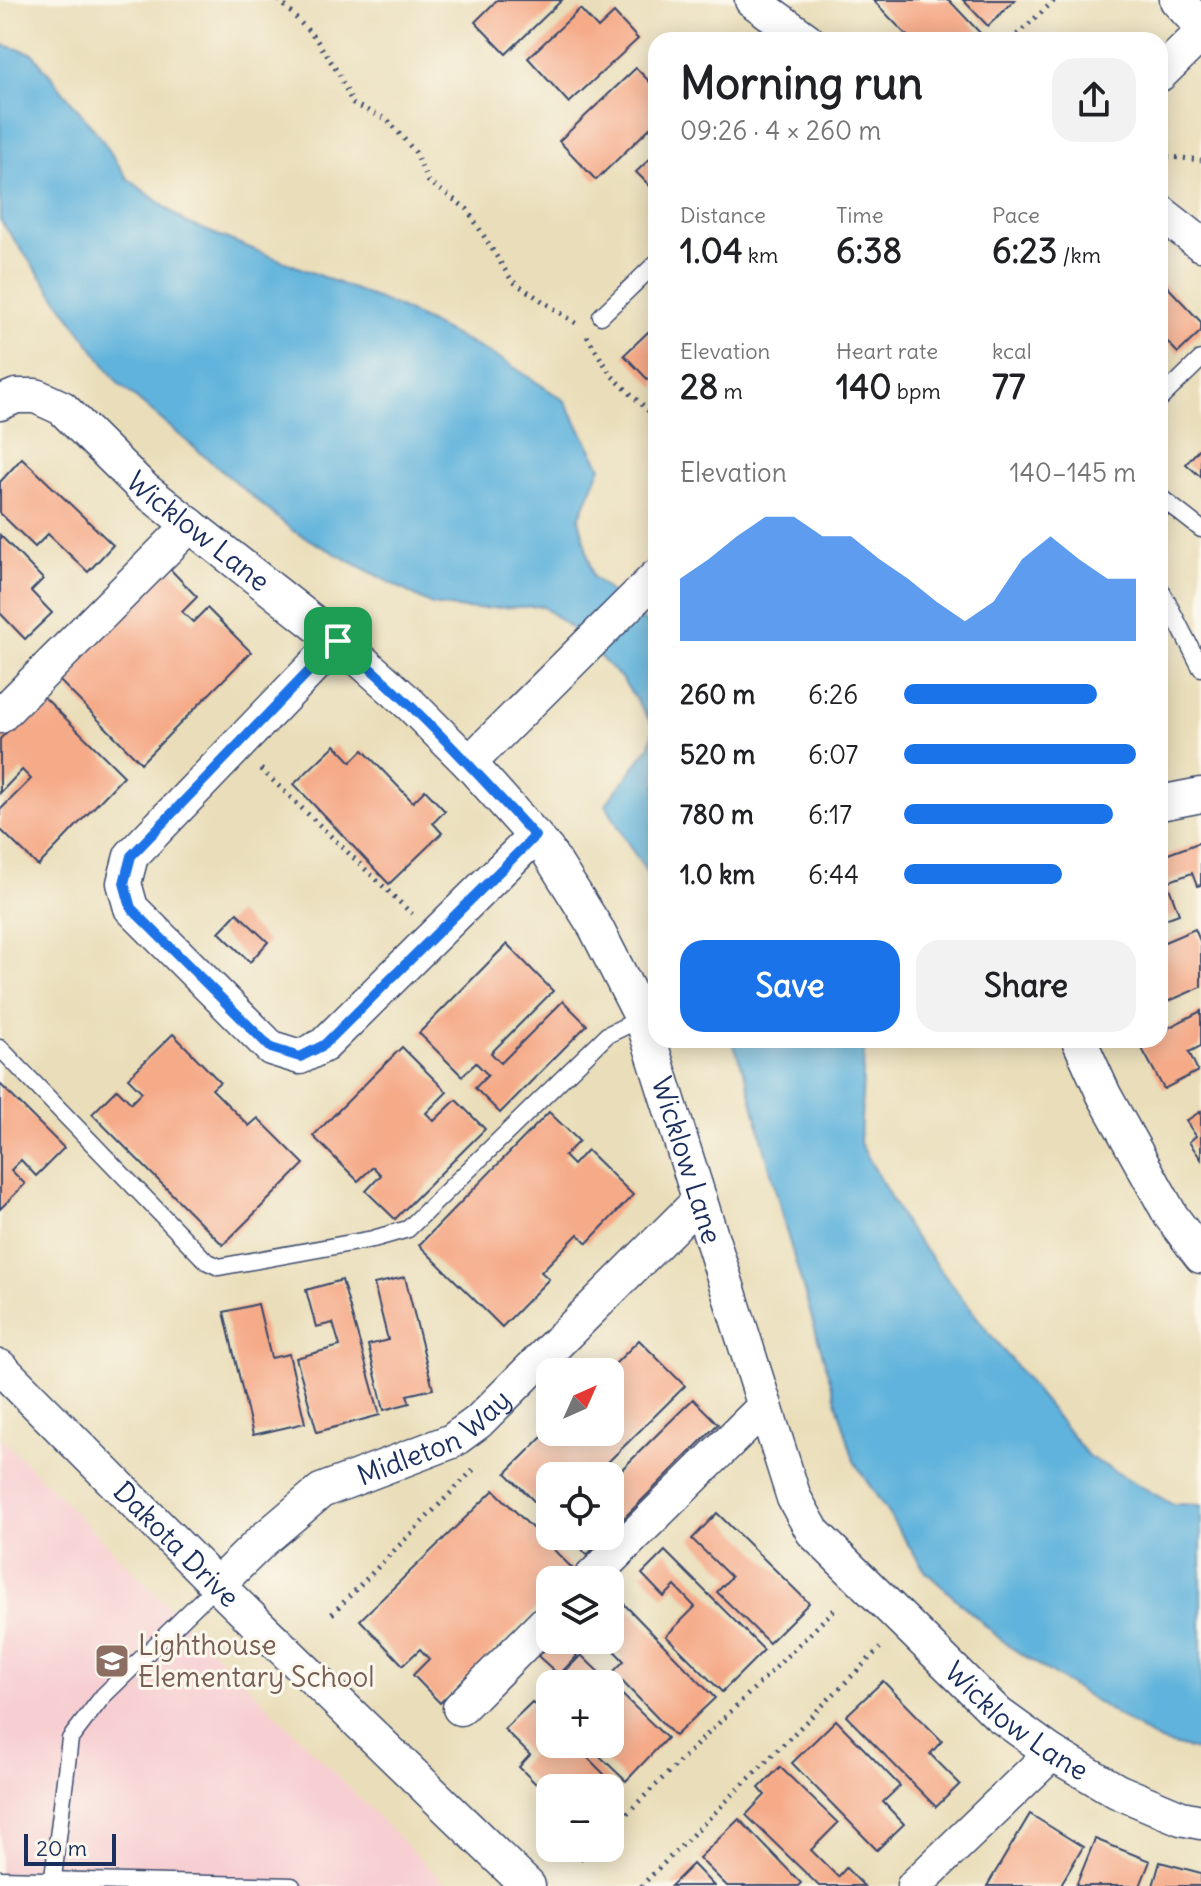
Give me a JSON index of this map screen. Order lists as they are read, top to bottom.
{
  "streets": {
    "street": ["Wicklow Lane", "Midleton Way", "Dakota Drive"]
  },
  "crossings": [
    ["Wicklow Lane", "Midleton Way"],
    ["Midleton Way", "Dakota Drive"]
  ],
  "places": {
    "school or university": ["Lighthouse Elementary School"]
  },
  "scale_bar": "20 m",
  "north": "top right",
  "page": {
    "heading": ["Morning run", "09:26 · 4 × 260 m"],
    "stats": [
      ["Distance", "1.04 km"],
      ["Time", "6:38"],
      ["Pace", "6:23 /km"],
      ["Elevation", "28 m"],
      ["Heart rate", "140 bpm"],
      ["kcal", "77"]
    ],
    "chart": ["Elevation", "140–145 m"],
    "list": [
      {
        "name": "260 m",
        "note": "6:26"
      },
      {
        "name": "520 m",
        "note": "6:07"
      },
      {
        "name": "780 m",
        "note": "6:17"
      },
      {
        "name": "1.0 km",
        "note": "6:44"
      }
    ],
    "buttons": ["Save", "Share"],
    "map_buttons": ["+", "−"],
    "scale": "20 m"
  }
}
